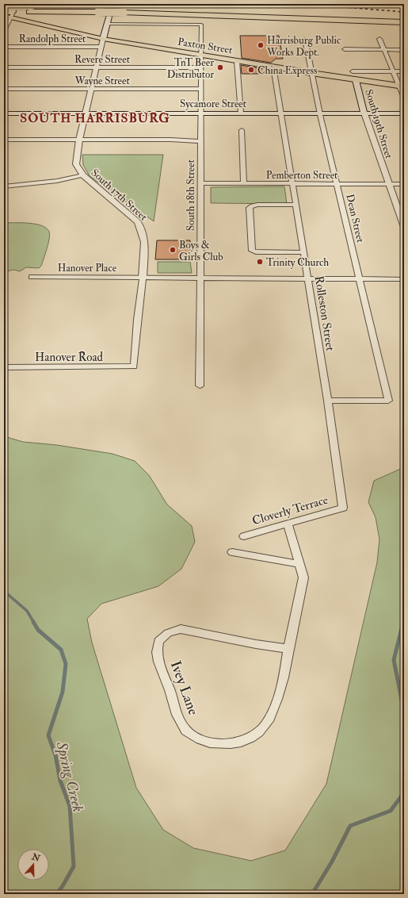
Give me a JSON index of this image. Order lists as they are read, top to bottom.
{
  "streets": {
    "main road": [
      "Paxton Street",
      "Sycamore Street",
      "South 19th Street",
      "South 17th Street"
    ],
    "street": [
      "Randolph Street",
      "Revere Street",
      "Wayne Street",
      "Pemberton Street",
      "South 18th Street",
      "Dean Street",
      "Hanover Place",
      "Rolleston Street",
      "Hanover Road",
      "Cloverly Terrace",
      "Ivey Lane"
    ]
  },
  "crossings": [
    ["Randolph Street", "South 17th Street"],
    ["Paxton Street", "South 19th Street"],
    ["Paxton Street", "South 17th Street"],
    ["Paxton Street", "South 18th Street"],
    ["Paxton Street", "Dean Street"],
    ["Paxton Street", "Rolleston Street"],
    ["Revere Street", "South 17th Street"],
    ["Revere Street", "South 18th Street"],
    ["Wayne Street", "South 17th Street"],
    ["Wayne Street", "South 18th Street"],
    ["Sycamore Street", "South 19th Street"],
    ["Sycamore Street", "South 17th Street"],
    ["Sycamore Street", "South 18th Street"],
    ["Sycamore Street", "Dean Street"],
    ["Sycamore Street", "Rolleston Street"],
    ["South 19th Street", "Pemberton Street"],
    ["Pemberton Street", "South 18th Street"],
    ["Pemberton Street", "Dean Street"],
    ["Pemberton Street", "Rolleston Street"],
    ["South 17th Street", "South 18th Street"],
    ["South 17th Street", "Hanover Place"],
    ["South 17th Street", "Hanover Road"],
    ["South 18th Street", "Hanover Place"],
    ["Dean Street", "Hanover Place"],
    ["Dean Street", "Rolleston Street"],
    ["Hanover Place", "Rolleston Street"],
    ["Rolleston Street", "Cloverly Terrace"],
    ["Cloverly Terrace", "Ivey Lane"]
  ],
  "districts": ["SOUTH HARRISBURG"],
  "water": ["Spring Creek"],
  "places": [
    "Harrisburg Public Works Dept.",
    "TnT Beer Distributor",
    "China Express",
    "Boys & Girls Club",
    "Trinity Church"
  ],
  "north": "top"
}
